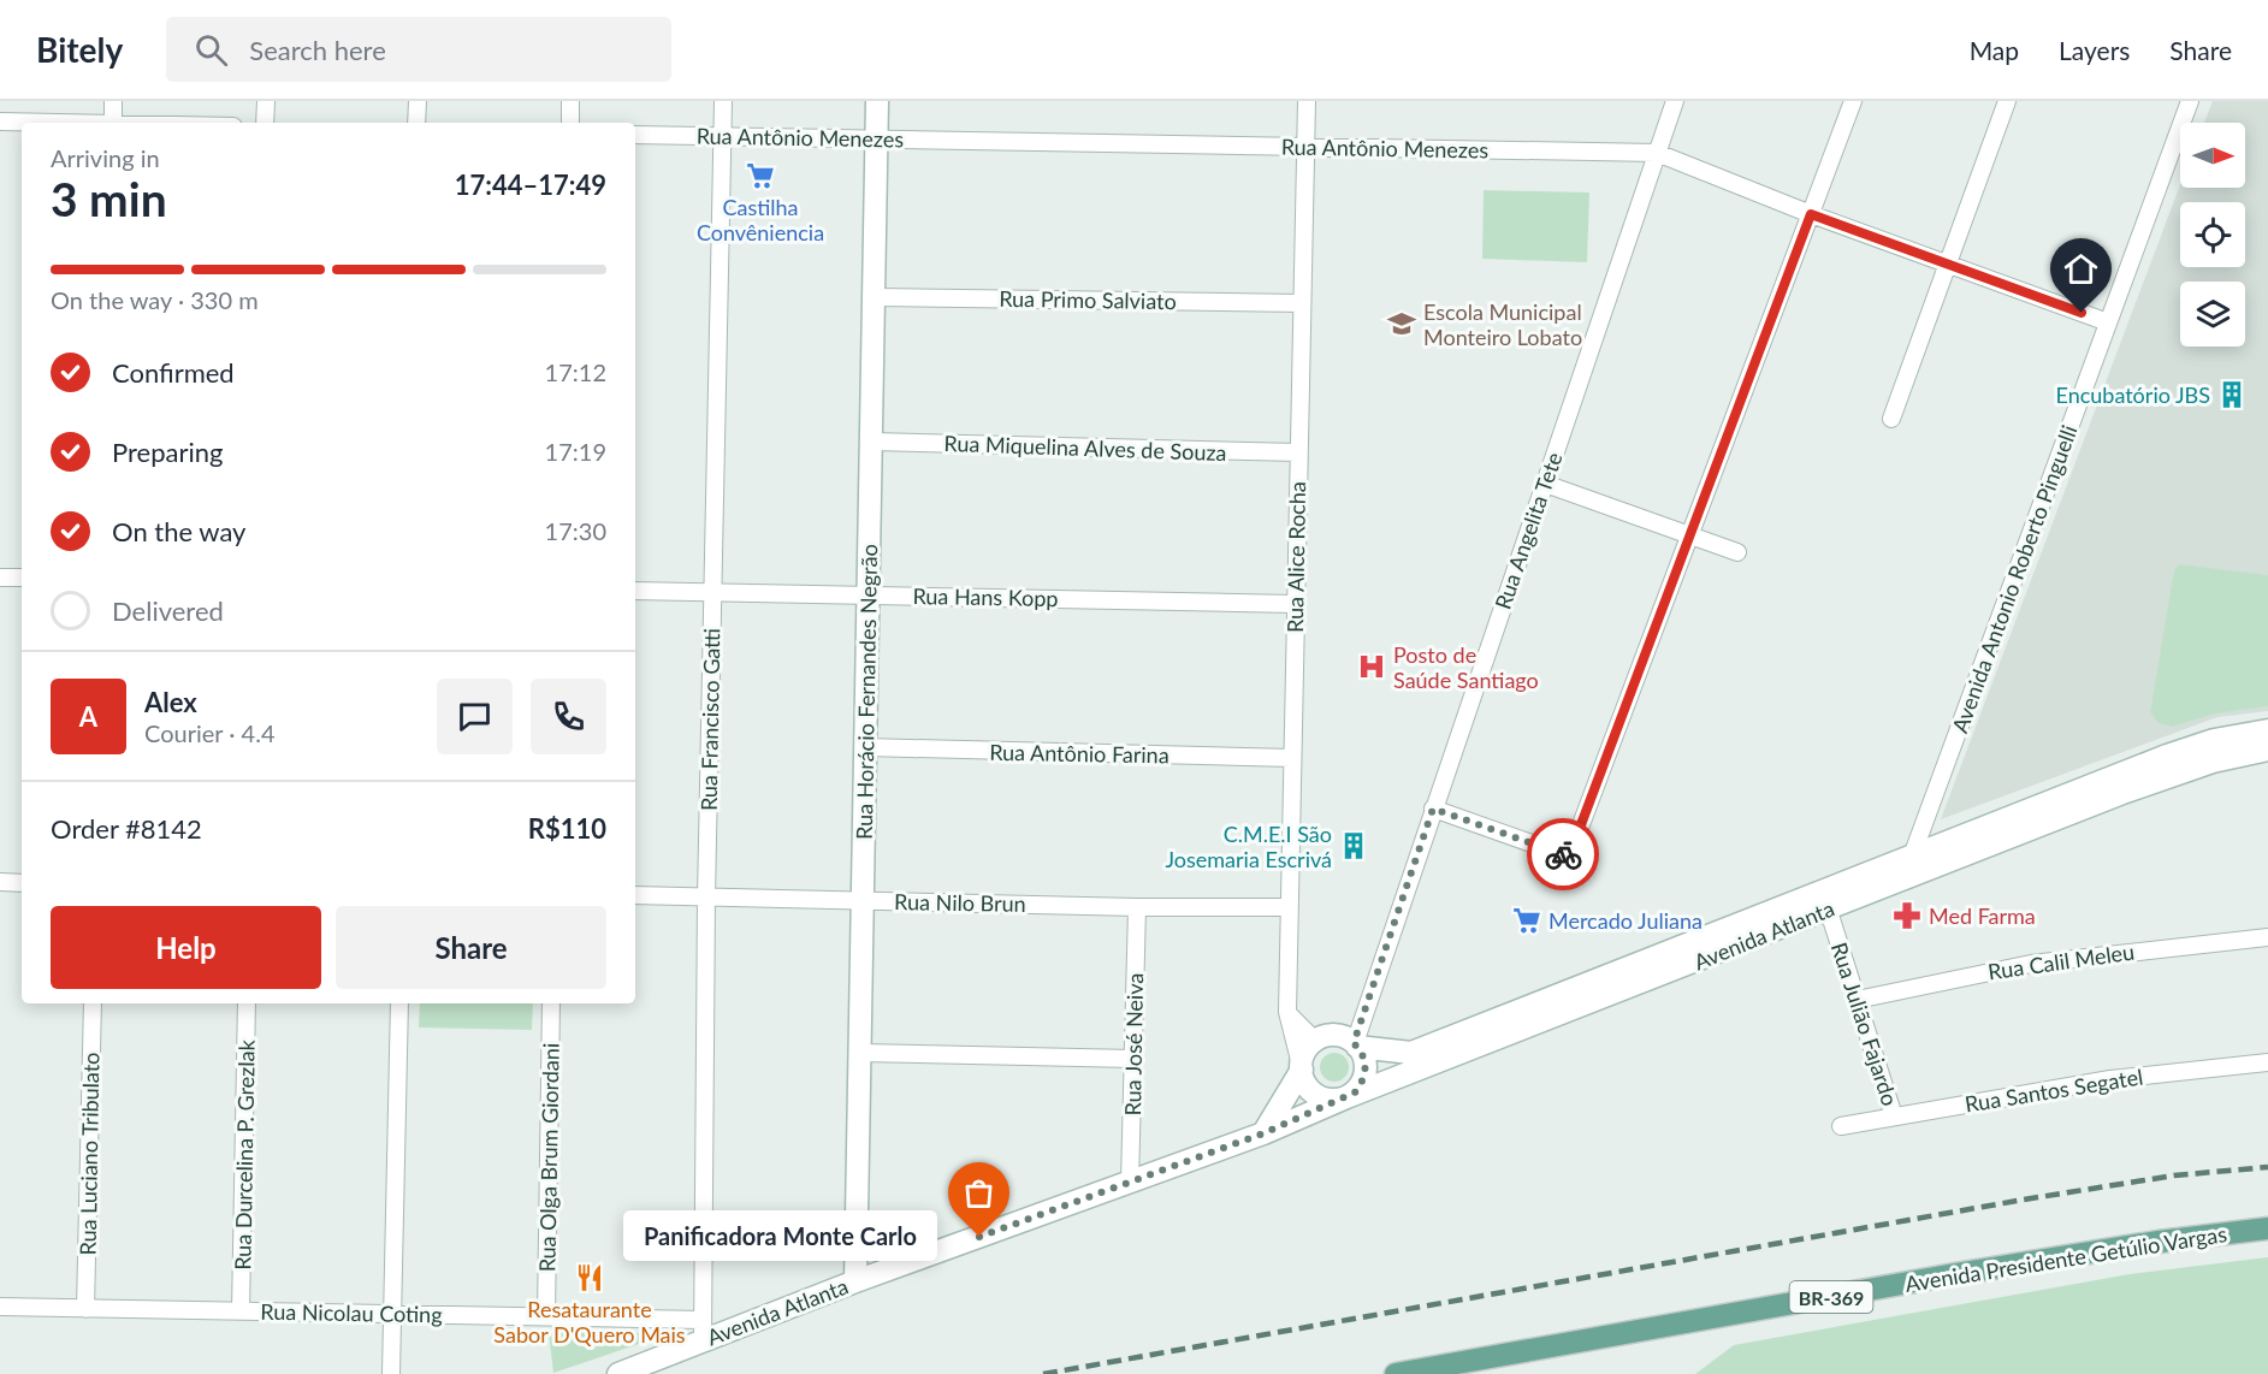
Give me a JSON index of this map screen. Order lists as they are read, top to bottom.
{
  "streets": {
    "main road": ["Avenida Presidente Getúlio Vargas", "BR-369"],
    "street": [
      "Rua Antônio Menezes",
      "Rua Primo Salviato",
      "Rua Miquelina Alves de Souza",
      "Rua Angelita Tete",
      "Rua Alice Rocha",
      "Avenida Antonio Roberto Pinguelli",
      "Rua Hans Kopp",
      "Rua Horácio Fernandes Negrão",
      "Rua Francisco Gatti",
      "Rua Antônio Farina",
      "Rua Nilo Brun",
      "Avenida Atlanta",
      "Rua Calil Meleu",
      "Rua Julião Fajardo",
      "Rua José Neiva",
      "Rua Santos Segatel",
      "Rua Luciano Tribulato",
      "Rua Durcelina P. Grezlak",
      "Rua Olga Brum Giordani",
      "Rua Nicolau Coting"
    ]
  },
  "crossings": [
    ["Rua Antônio Menezes", "Rua Angelita Tete"],
    ["Rua Antônio Menezes", "Rua Alice Rocha"],
    ["Rua Antônio Menezes", "Avenida Antonio Roberto Pinguelli"],
    ["Rua Antônio Menezes", "Rua Horácio Fernandes Negrão"],
    ["Rua Antônio Menezes", "Rua Francisco Gatti"],
    ["Rua Primo Salviato", "Rua Alice Rocha"],
    ["Rua Primo Salviato", "Rua Horácio Fernandes Negrão"],
    ["Rua Miquelina Alves de Souza", "Rua Alice Rocha"],
    ["Rua Miquelina Alves de Souza", "Rua Horácio Fernandes Negrão"],
    ["Rua Angelita Tete", "Rua Alice Rocha"],
    ["Rua Angelita Tete", "Avenida Atlanta"],
    ["Rua Alice Rocha", "Rua Hans Kopp"],
    ["Rua Alice Rocha", "Rua Antônio Farina"],
    ["Rua Alice Rocha", "Rua Nilo Brun"],
    ["Rua Alice Rocha", "Avenida Atlanta"],
    ["Avenida Antonio Roberto Pinguelli", "Avenida Atlanta"],
    ["Rua Hans Kopp", "Rua Horácio Fernandes Negrão"],
    ["Rua Hans Kopp", "Rua Francisco Gatti"],
    ["Rua Horácio Fernandes Negrão", "Rua Antônio Farina"],
    ["Rua Horácio Fernandes Negrão", "Rua Nilo Brun"],
    ["Rua Horácio Fernandes Negrão", "Avenida Atlanta"],
    ["Rua Francisco Gatti", "Rua Nilo Brun"],
    ["Rua Francisco Gatti", "Avenida Atlanta"],
    ["Rua Francisco Gatti", "Rua Nicolau Coting"],
    ["Rua Nilo Brun", "Rua José Neiva"],
    ["Avenida Atlanta", "Rua Julião Fajardo"],
    ["Avenida Atlanta", "Rua José Neiva"],
    ["Avenida Atlanta", "Rua Nicolau Coting"],
    ["Rua Calil Meleu", "Rua Julião Fajardo"],
    ["Rua Julião Fajardo", "Rua Santos Segatel"],
    ["Rua Luciano Tribulato", "Rua Nicolau Coting"],
    ["Rua Durcelina P. Grezlak", "Rua Nicolau Coting"],
    ["Rua Olga Brum Giordani", "Rua Nicolau Coting"]
  ],
  "places": {
    "supermarket": ["Castilha Convêniencia", "Mercado Juliana"],
    "school or university": ["Escola Municipal Monteiro Lobato"],
    "building": ["Encubatório JBS", "C.M.E.I São Josemaria Escrivá"],
    "hospital": ["Posto de Saúde Santiago"],
    "pharmacy": ["Med Farma"],
    "other": ["Panificadora Monte Carlo"],
    "restaurant": ["Resataurante Sabor D'Quero Mais"]
  },
  "north": "right",
  "page": {
    "header": "Bitely",
    "search": "Search here",
    "nav": ["Map", "Layers", "Share"],
    "heading": ["3 min", "Arriving in", "17:44–17:49"],
    "panel": [
      "Alex",
      "Courier · 4.4",
      "Order #8142",
      "R$110"
    ],
    "bar": "On the way · 330 m",
    "list": [
      ["Confirmed", "17:12"],
      ["Preparing", "17:19"],
      ["On the way", "17:30"],
      "Delivered"
    ],
    "round": "A",
    "buttons": ["Help", "Share"],
    "bubble": "Panificadora Monte Carlo"
  }
}
